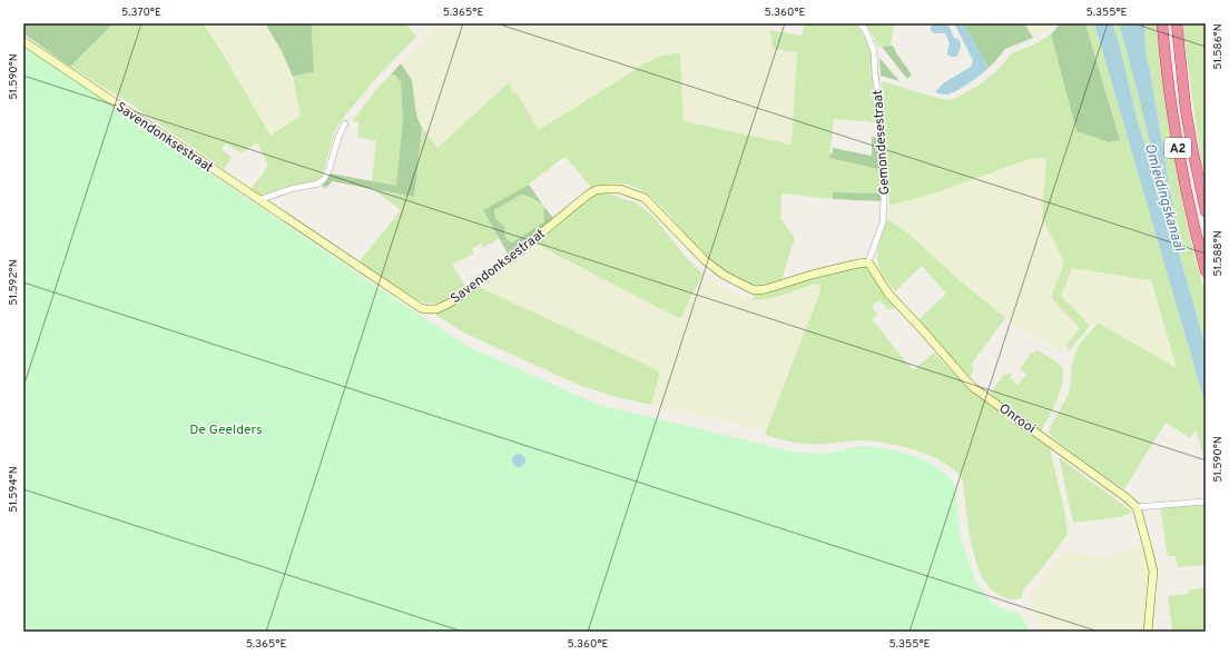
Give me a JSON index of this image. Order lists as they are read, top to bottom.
{
  "streets": {
    "highway": ["A2"],
    "street": ["Savendonksestraat", "Gemondesestraat", "Onrooi"]
  },
  "crossings": [
    ["Savendonksestraat", "Gemondesestraat"],
    ["Savendonksestraat", "Onrooi"],
    ["Gemondesestraat", "Onrooi"]
  ],
  "water": ["Omleidingskanaal"],
  "parks": ["De Geelders"],
  "coordinates": [
    "5.370°E",
    "5.365°E",
    "5.360°E",
    "5.355°E",
    "51.586°N",
    "51.590°N",
    "51.588°N",
    "51.592°N",
    "51.594°N"
  ]
}
